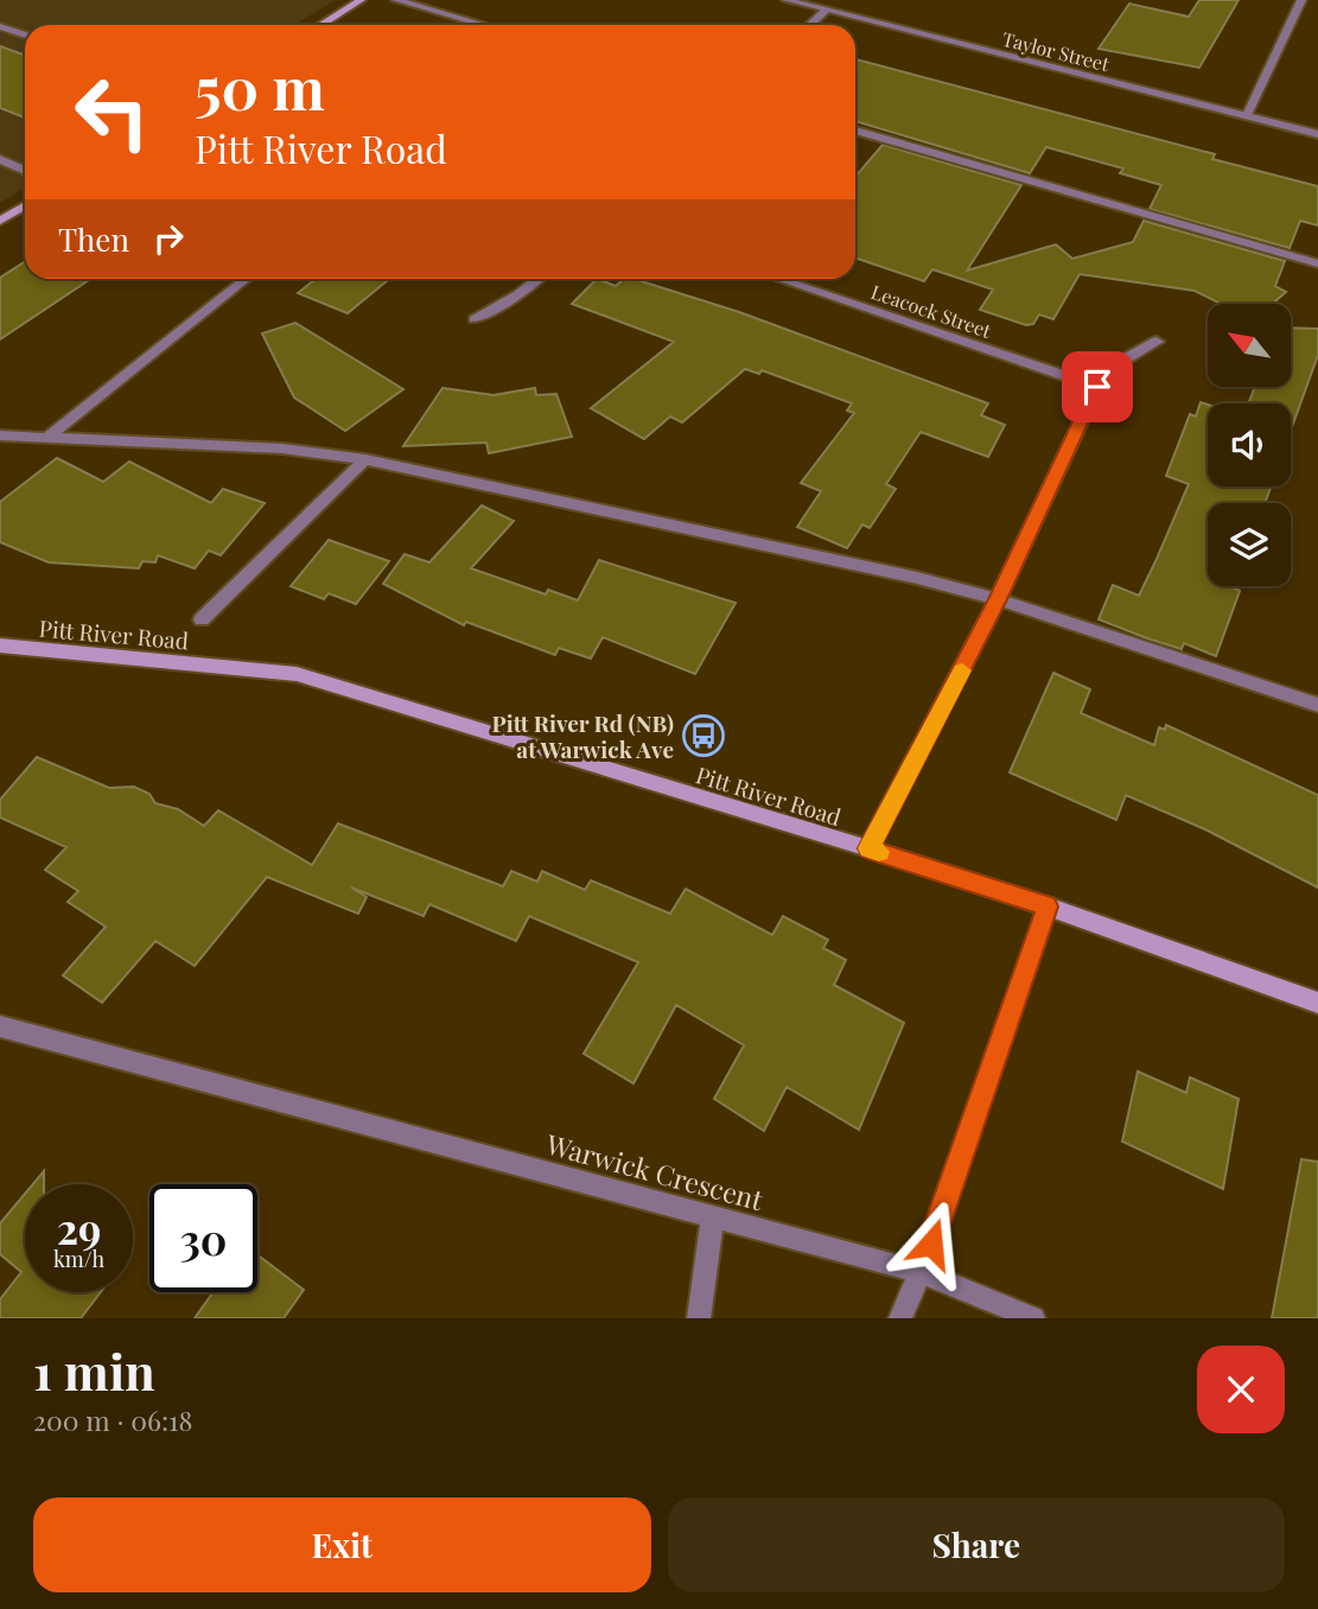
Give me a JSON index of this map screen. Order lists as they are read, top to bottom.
{
  "streets": {
    "main road": ["Pitt River Road"],
    "street": ["Taylor Street", "Leacock Street", "Warwick Crescent"]
  },
  "places": {
    "bus stop": ["Pitt River Rd (NB) at Warwick Ave"]
  },
  "north": "top left",
  "page": {
    "turn": ["50 m", "Pitt River Road"],
    "then": "Then",
    "speed": "29 km/h",
    "limit": "30",
    "heading": ["1 min", "200 m · 06:18"],
    "buttons": ["Exit", "Share"]
  }
}
